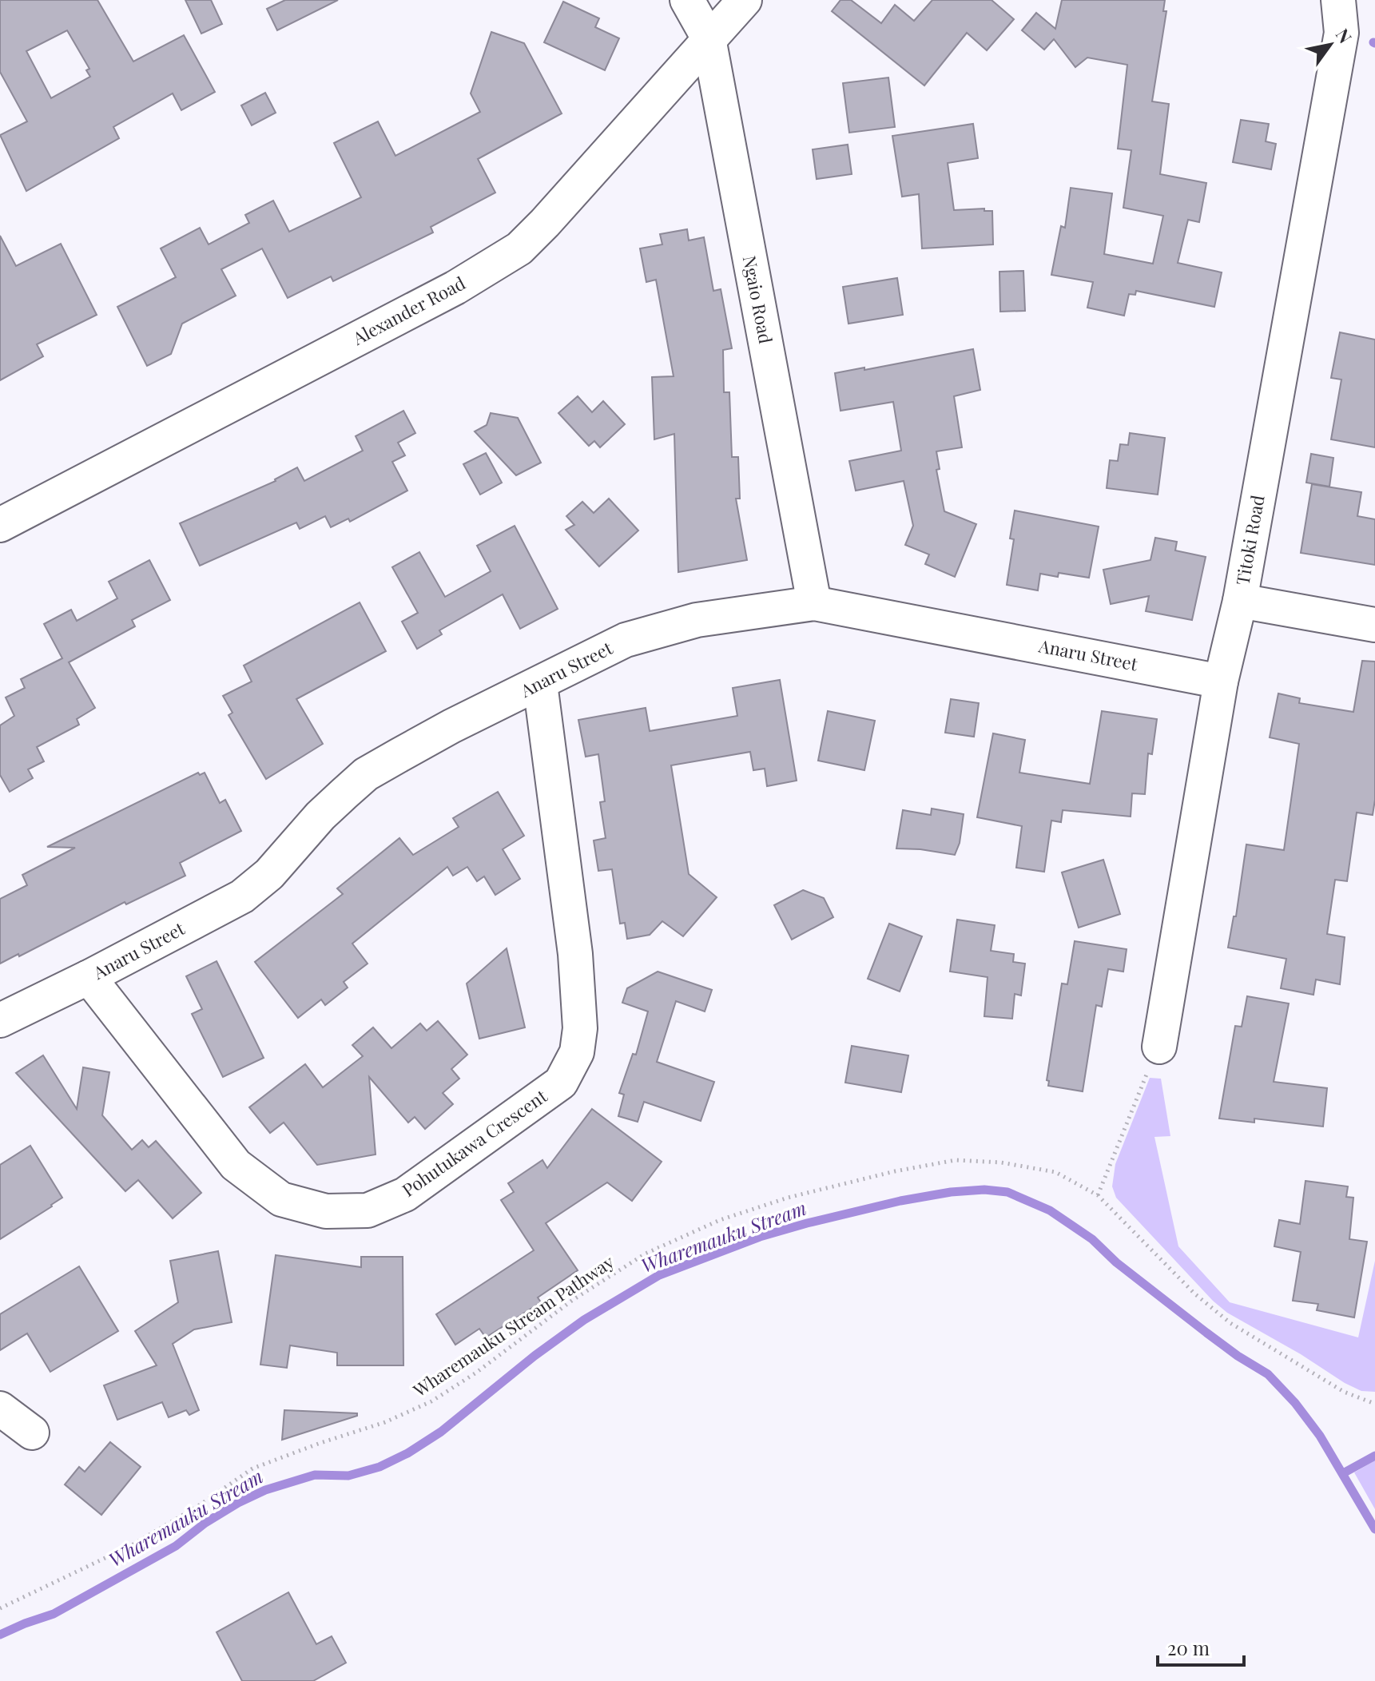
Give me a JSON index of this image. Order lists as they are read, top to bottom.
{
  "streets": {
    "street": [
      "Ngaio Road",
      "Alexander Road",
      "Titoki Road",
      "Anaru Street",
      "Pohutukawa Crescent"
    ],
    "path": ["Wharemauku Stream Pathway"]
  },
  "crossings": [
    ["Ngaio Road", "Alexander Road"],
    ["Ngaio Road", "Anaru Street"],
    ["Titoki Road", "Anaru Street"],
    ["Anaru Street", "Pohutukawa Crescent"]
  ],
  "water": ["Wharemauku Stream"],
  "scale_bar": "20 m",
  "north": "top right"
}
